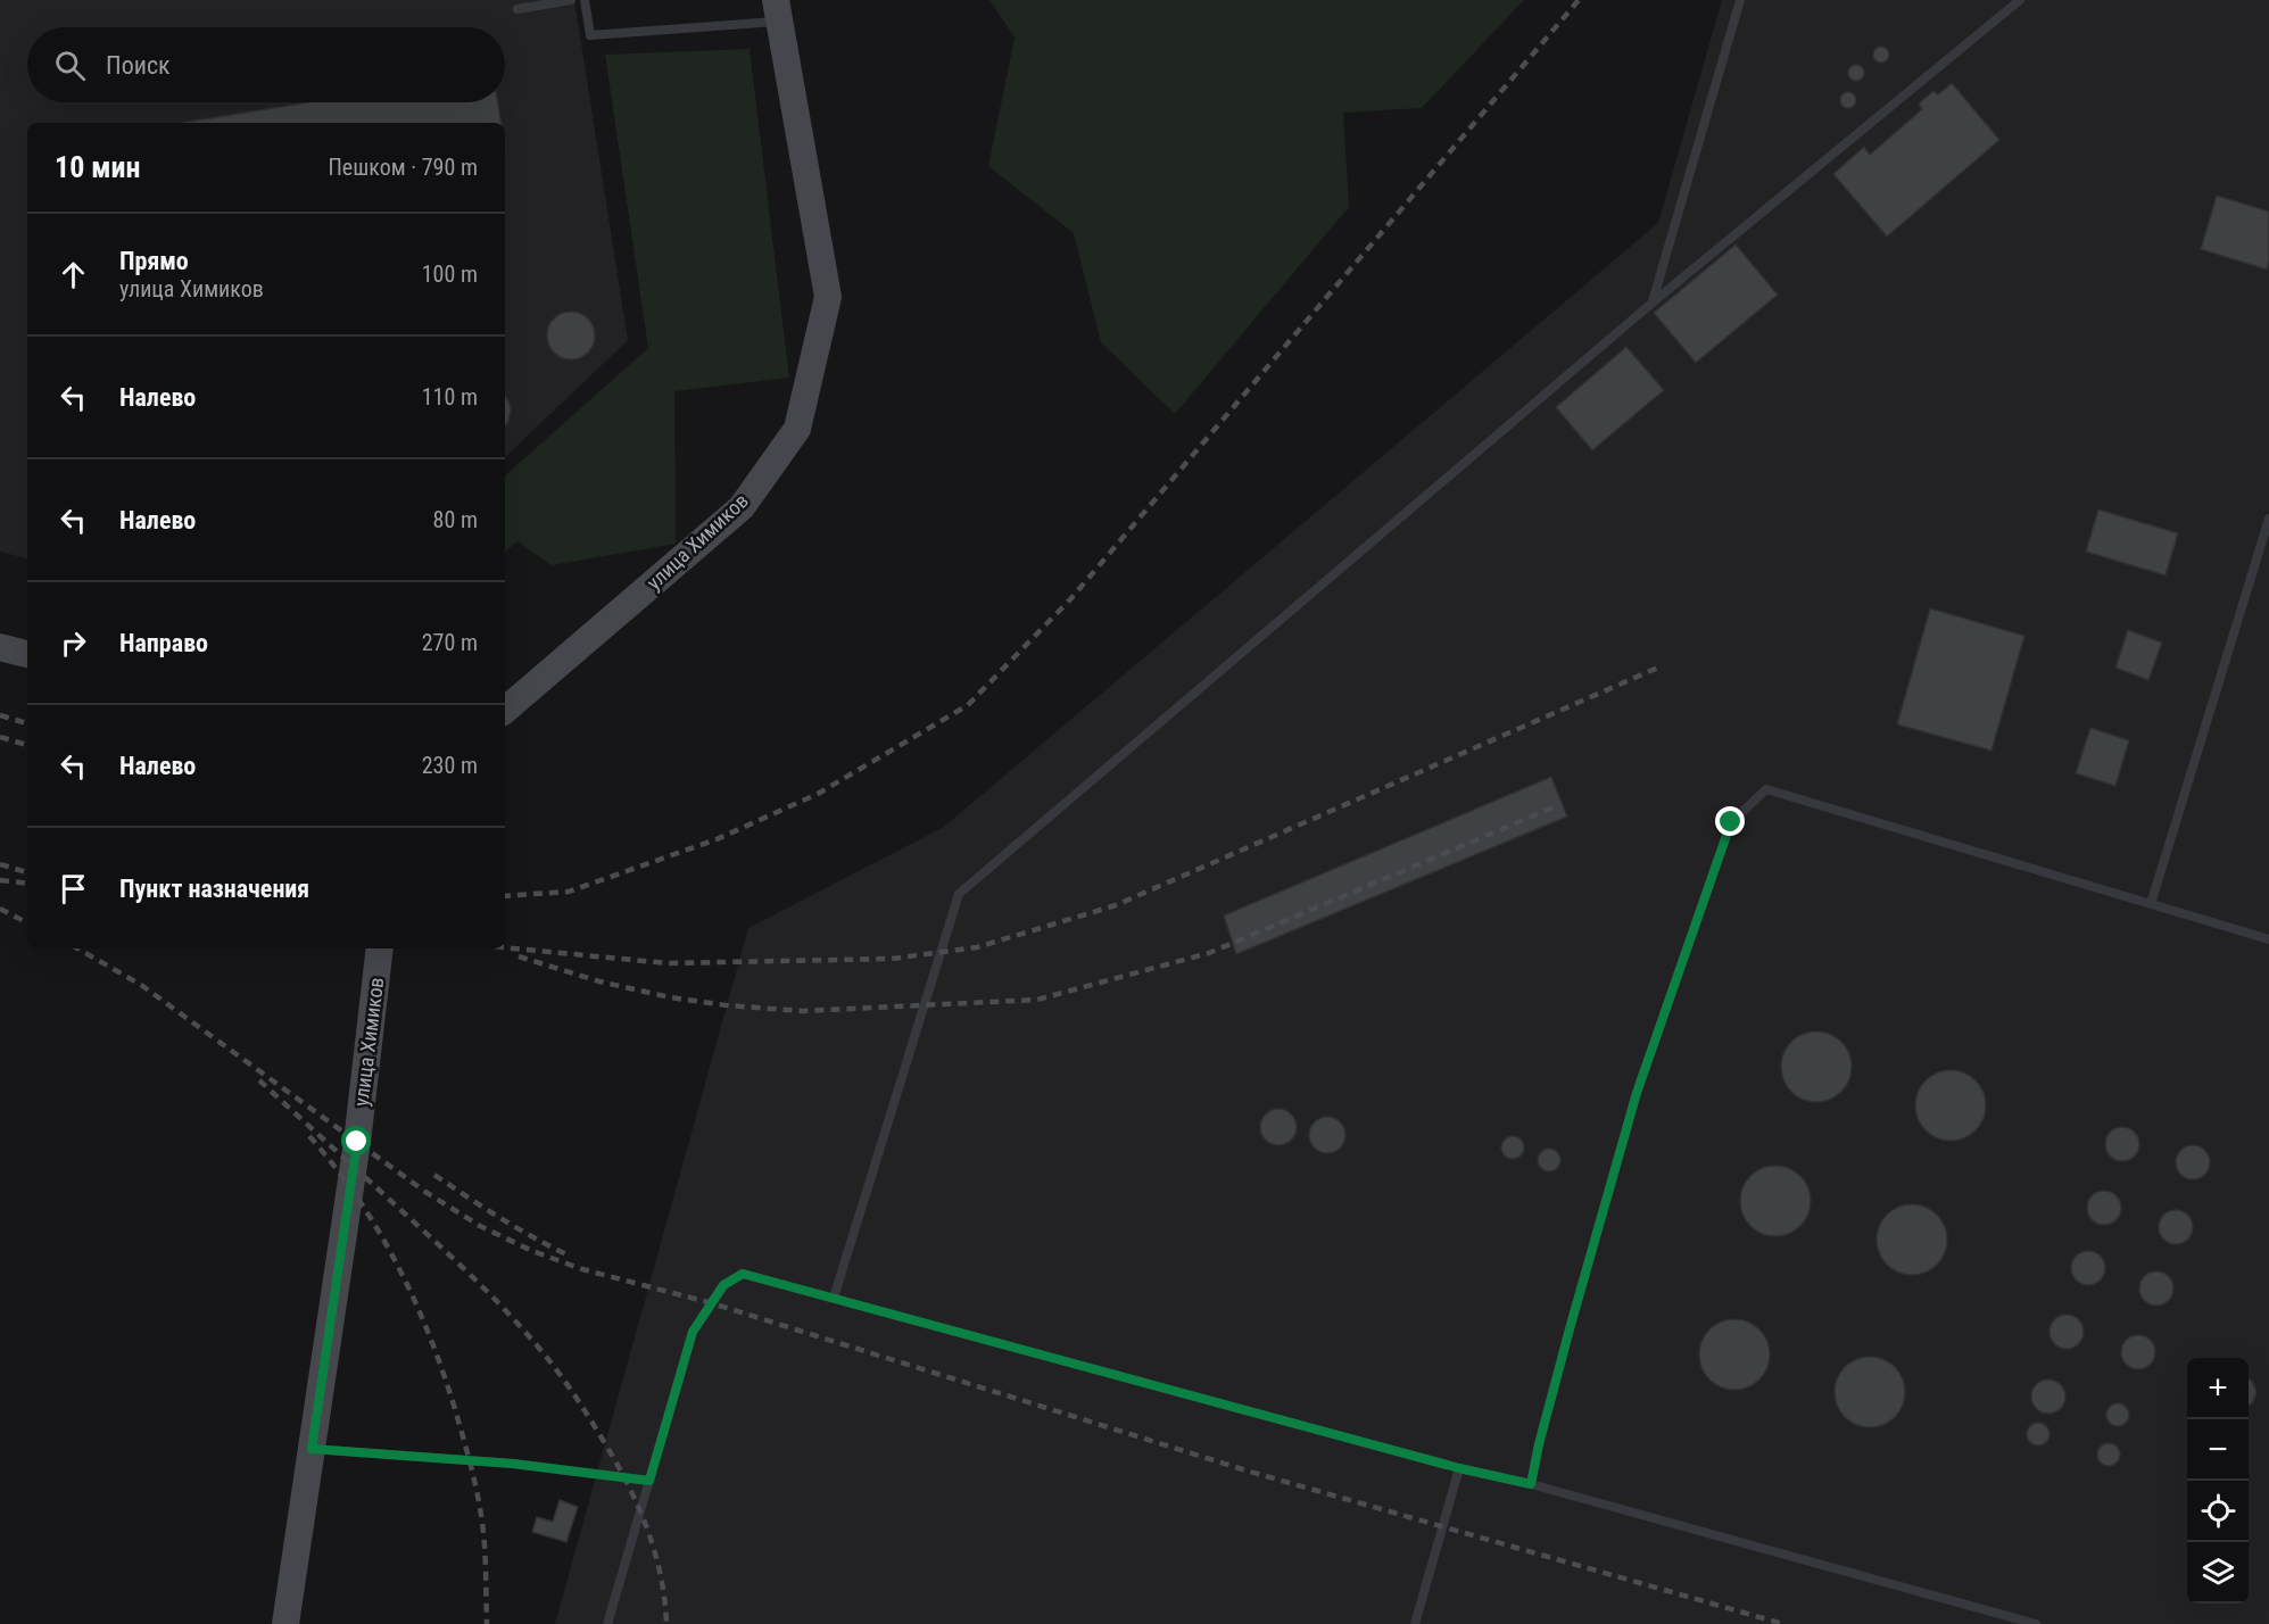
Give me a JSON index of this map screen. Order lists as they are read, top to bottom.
{
  "streets": {
    "street": ["улица Химиков"]
  },
  "page": {
    "search": "Поиск",
    "heading": ["10 мин", "Пешком · 790 m"],
    "list": [
      ["Прямо", "улица Химиков", "100 m"],
      ["Налево", "110 m"],
      ["Налево", "80 m"],
      ["Направо", "270 m"],
      ["Налево", "230 m"],
      "Пункт назначения"
    ],
    "map_buttons": ["+", "−"]
  }
}
